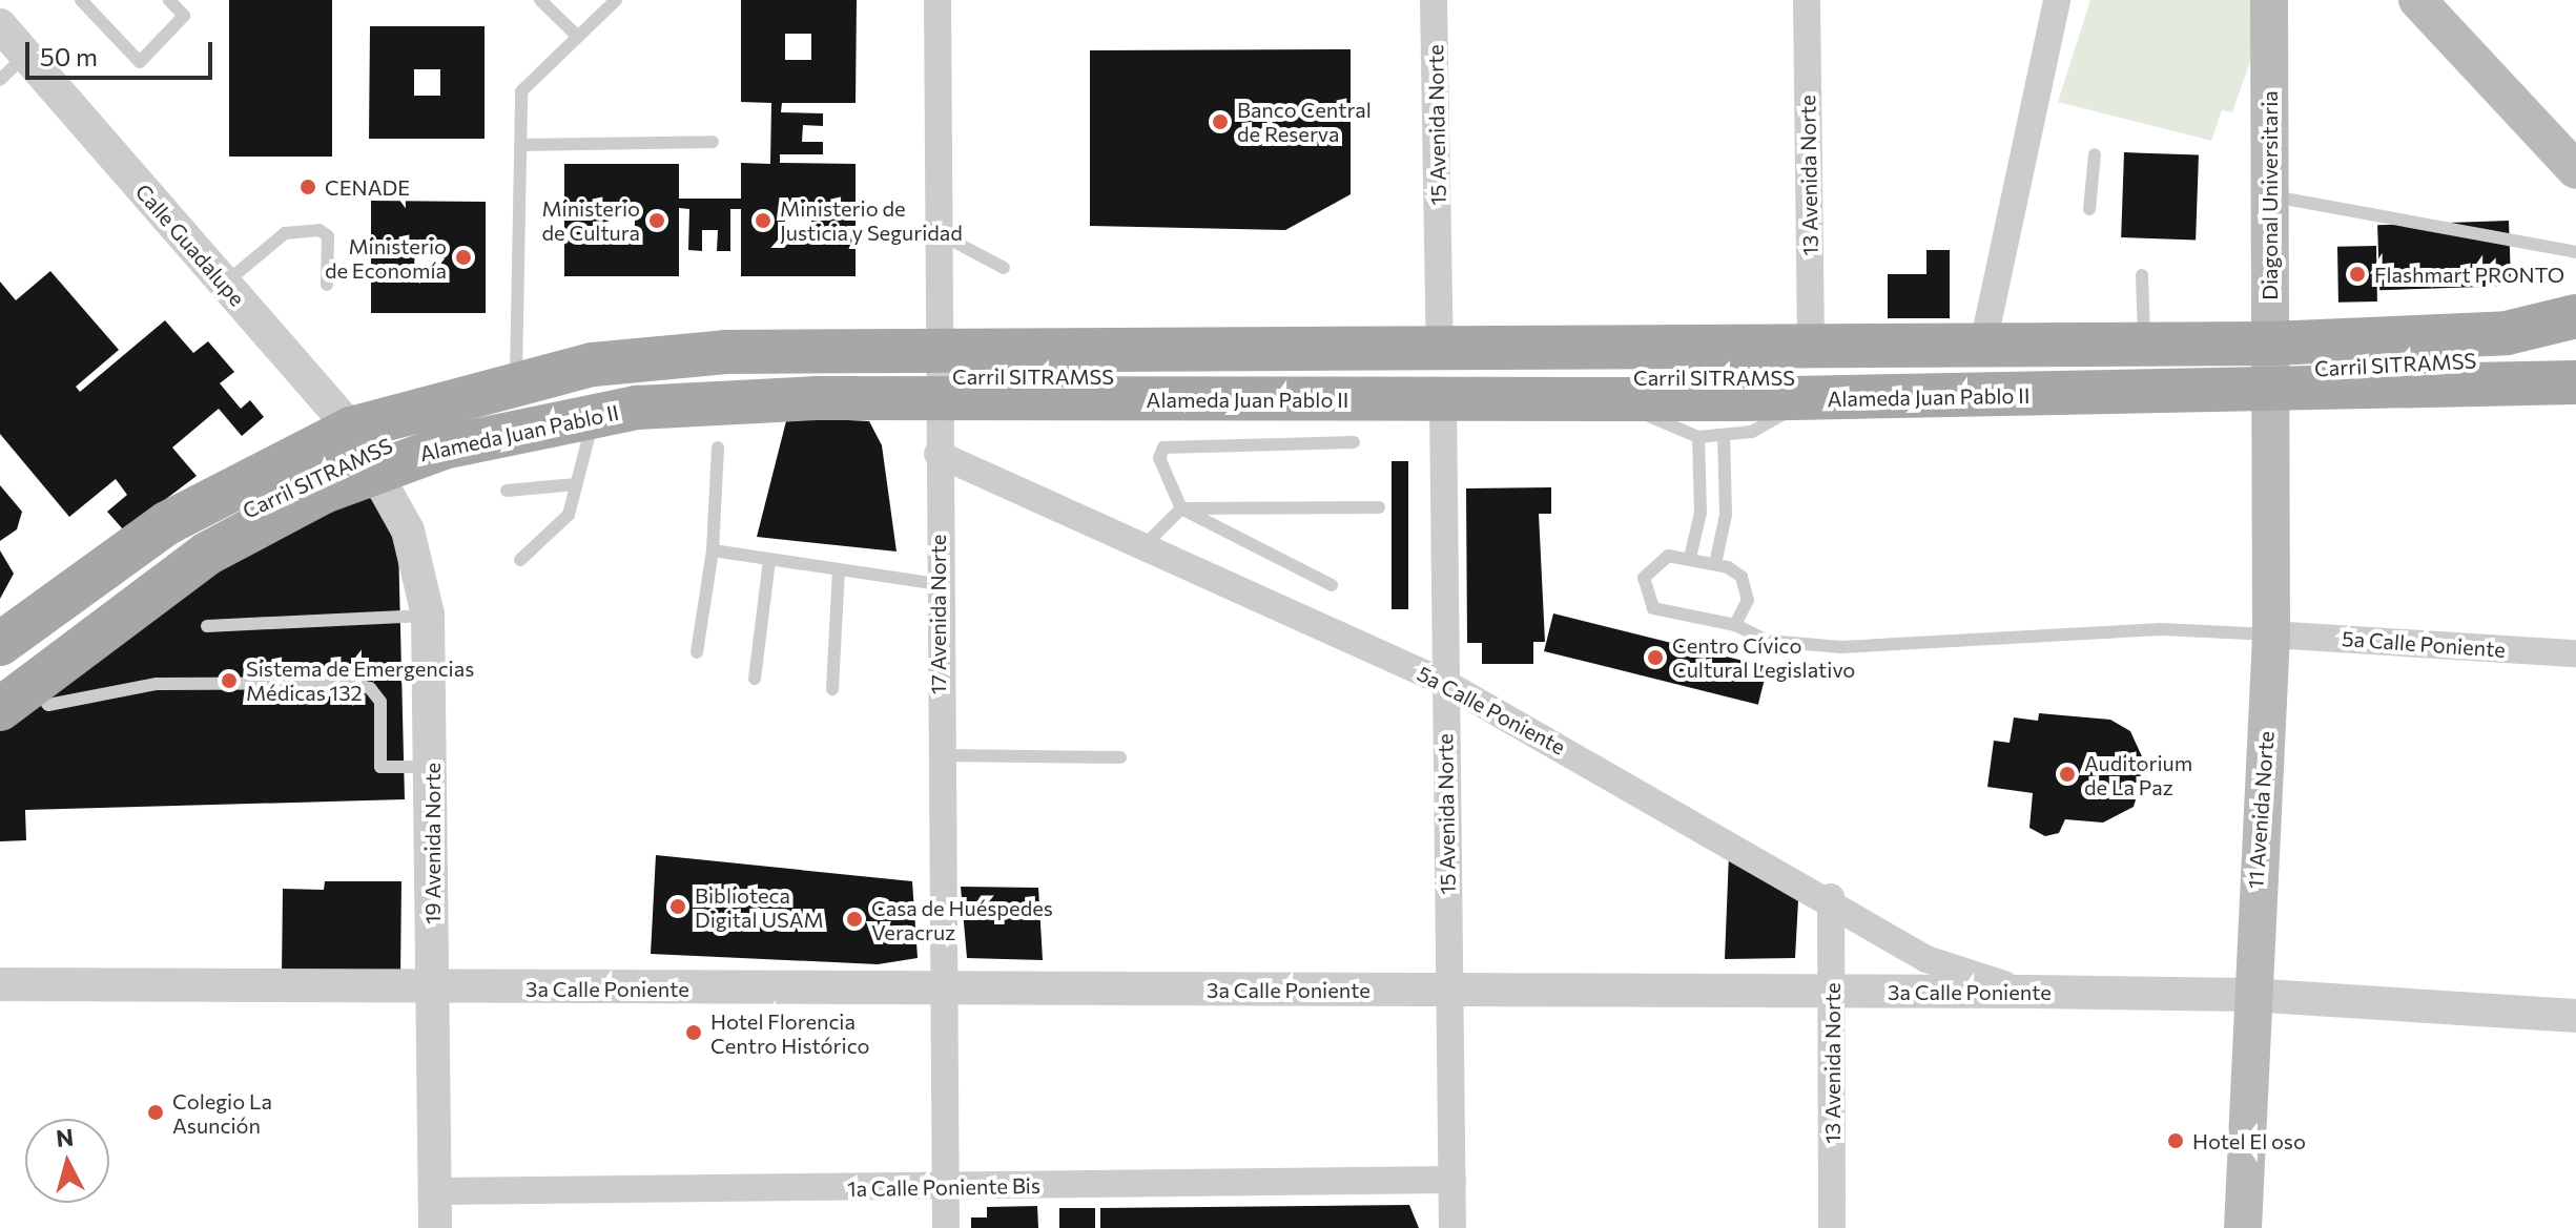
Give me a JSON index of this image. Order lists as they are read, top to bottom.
{
  "streets": {
    "main road": [
      "Diagonal Universitaria",
      "Carril SITRAMSS",
      "Alameda Juan Pablo II",
      "11 Avenida Norte"
    ],
    "street": [
      "15 Avenida Norte",
      "13 Avenida Norte",
      "Calle Guadalupe",
      "17 Avenida Norte",
      "5a Calle Poniente",
      "19 Avenida Norte",
      "3a Calle Poniente",
      "1a Calle Poniente Bis"
    ]
  },
  "crossings": [
    ["15 Avenida Norte", "Alameda Juan Pablo II"],
    ["15 Avenida Norte", "5a Calle Poniente"],
    ["15 Avenida Norte", "3a Calle Poniente"],
    ["15 Avenida Norte", "1a Calle Poniente Bis"],
    ["13 Avenida Norte", "Alameda Juan Pablo II"],
    ["13 Avenida Norte", "5a Calle Poniente"],
    ["13 Avenida Norte", "3a Calle Poniente"],
    ["Diagonal Universitaria", "Carril SITRAMSS"],
    ["Diagonal Universitaria", "Alameda Juan Pablo II"],
    ["Diagonal Universitaria", "11 Avenida Norte"],
    ["Calle Guadalupe", "Carril SITRAMSS"],
    ["Calle Guadalupe", "Alameda Juan Pablo II"],
    ["Calle Guadalupe", "19 Avenida Norte"],
    ["Carril SITRAMSS", "Alameda Juan Pablo II"],
    ["Carril SITRAMSS", "17 Avenida Norte"],
    ["Carril SITRAMSS", "11 Avenida Norte"],
    ["Carril SITRAMSS", "19 Avenida Norte"],
    ["Alameda Juan Pablo II", "17 Avenida Norte"],
    ["Alameda Juan Pablo II", "11 Avenida Norte"],
    ["Alameda Juan Pablo II", "19 Avenida Norte"],
    ["17 Avenida Norte", "5a Calle Poniente"],
    ["17 Avenida Norte", "3a Calle Poniente"],
    ["17 Avenida Norte", "1a Calle Poniente Bis"],
    ["5a Calle Poniente", "11 Avenida Norte"],
    ["5a Calle Poniente", "3a Calle Poniente"],
    ["11 Avenida Norte", "3a Calle Poniente"],
    ["19 Avenida Norte", "3a Calle Poniente"],
    ["19 Avenida Norte", "1a Calle Poniente Bis"]
  ],
  "places": [
    "Banco Central de Reserva",
    "CENADE",
    "Ministerio de Cultura",
    "Ministerio de Justicia y Seguridad",
    "Ministerio de Economía",
    "Flashmart PRONTO",
    "Centro Cívico Cultural Legislativo",
    "Sistema de Emergencias Médicas 132",
    "Auditorium de La Paz",
    "Biblioteca Digital USAM",
    "Casa de Huéspedes Veracruz",
    "Hotel Florencia Centro Histórico",
    "Colegio La Asunción",
    "Hotel El oso"
  ],
  "scale_bar": "50 m",
  "north": "top"
}
